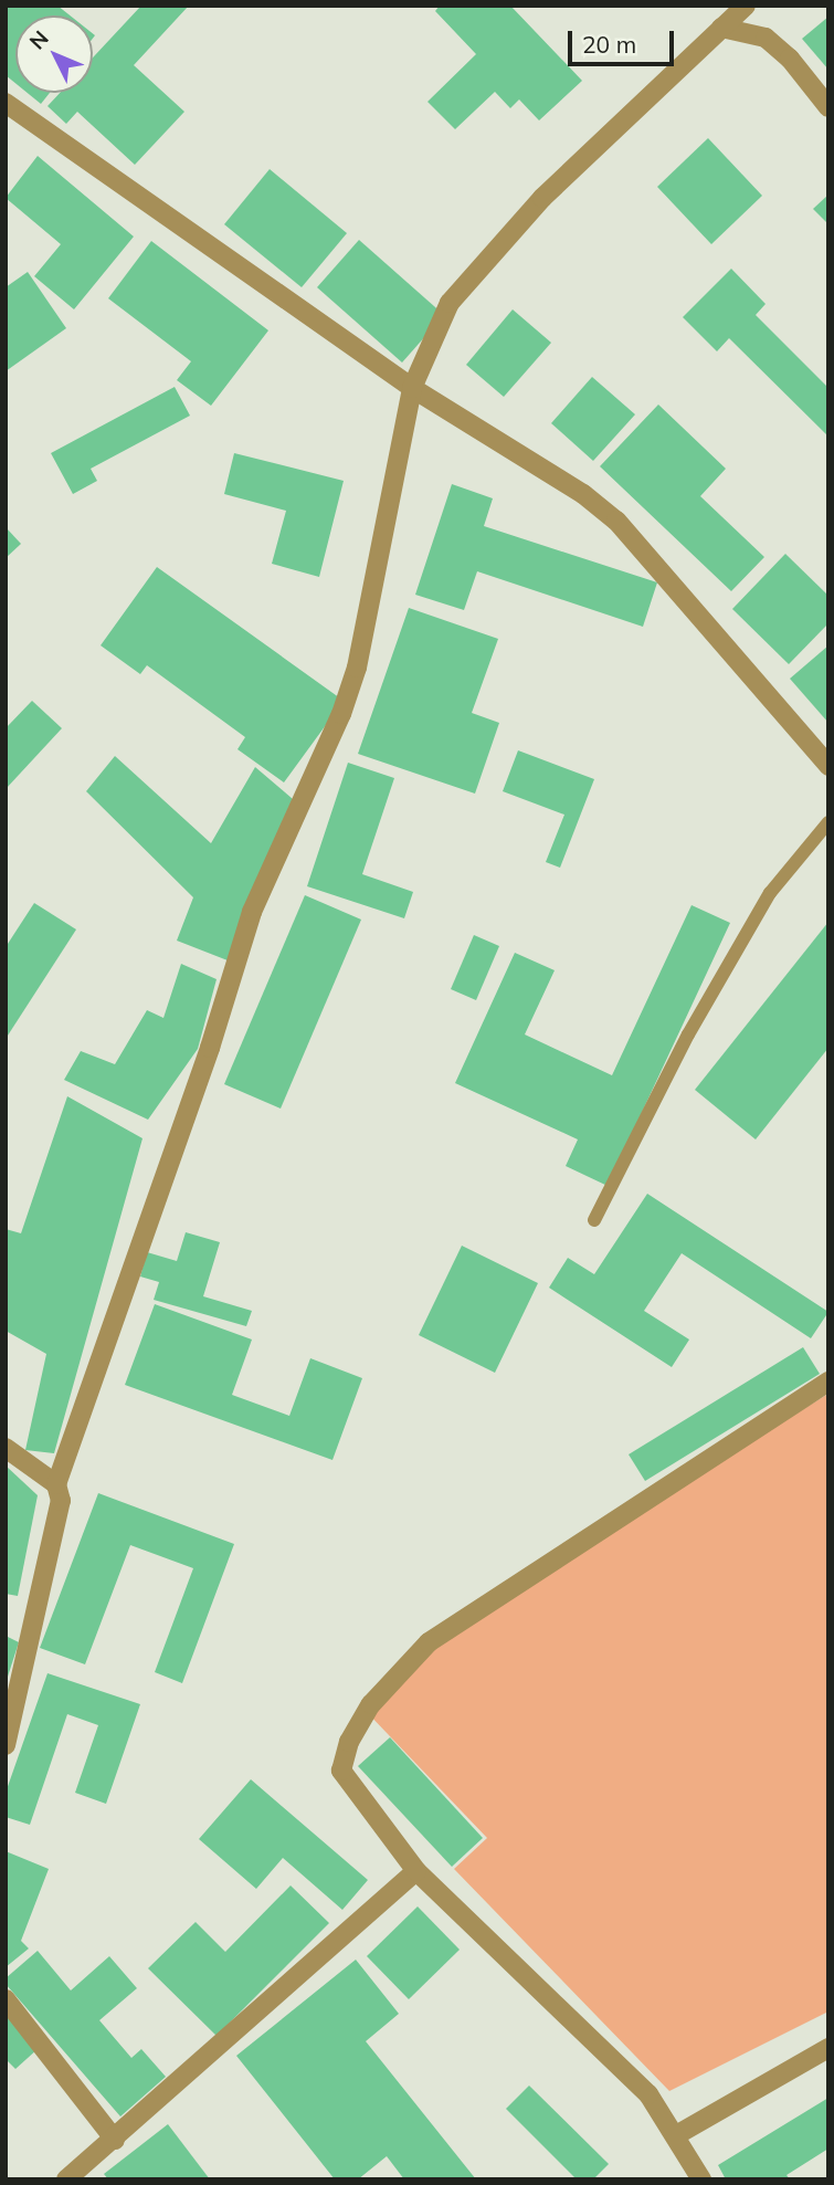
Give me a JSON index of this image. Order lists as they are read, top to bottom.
{
  "scale_bar": "20 m",
  "north": "top left"
}
